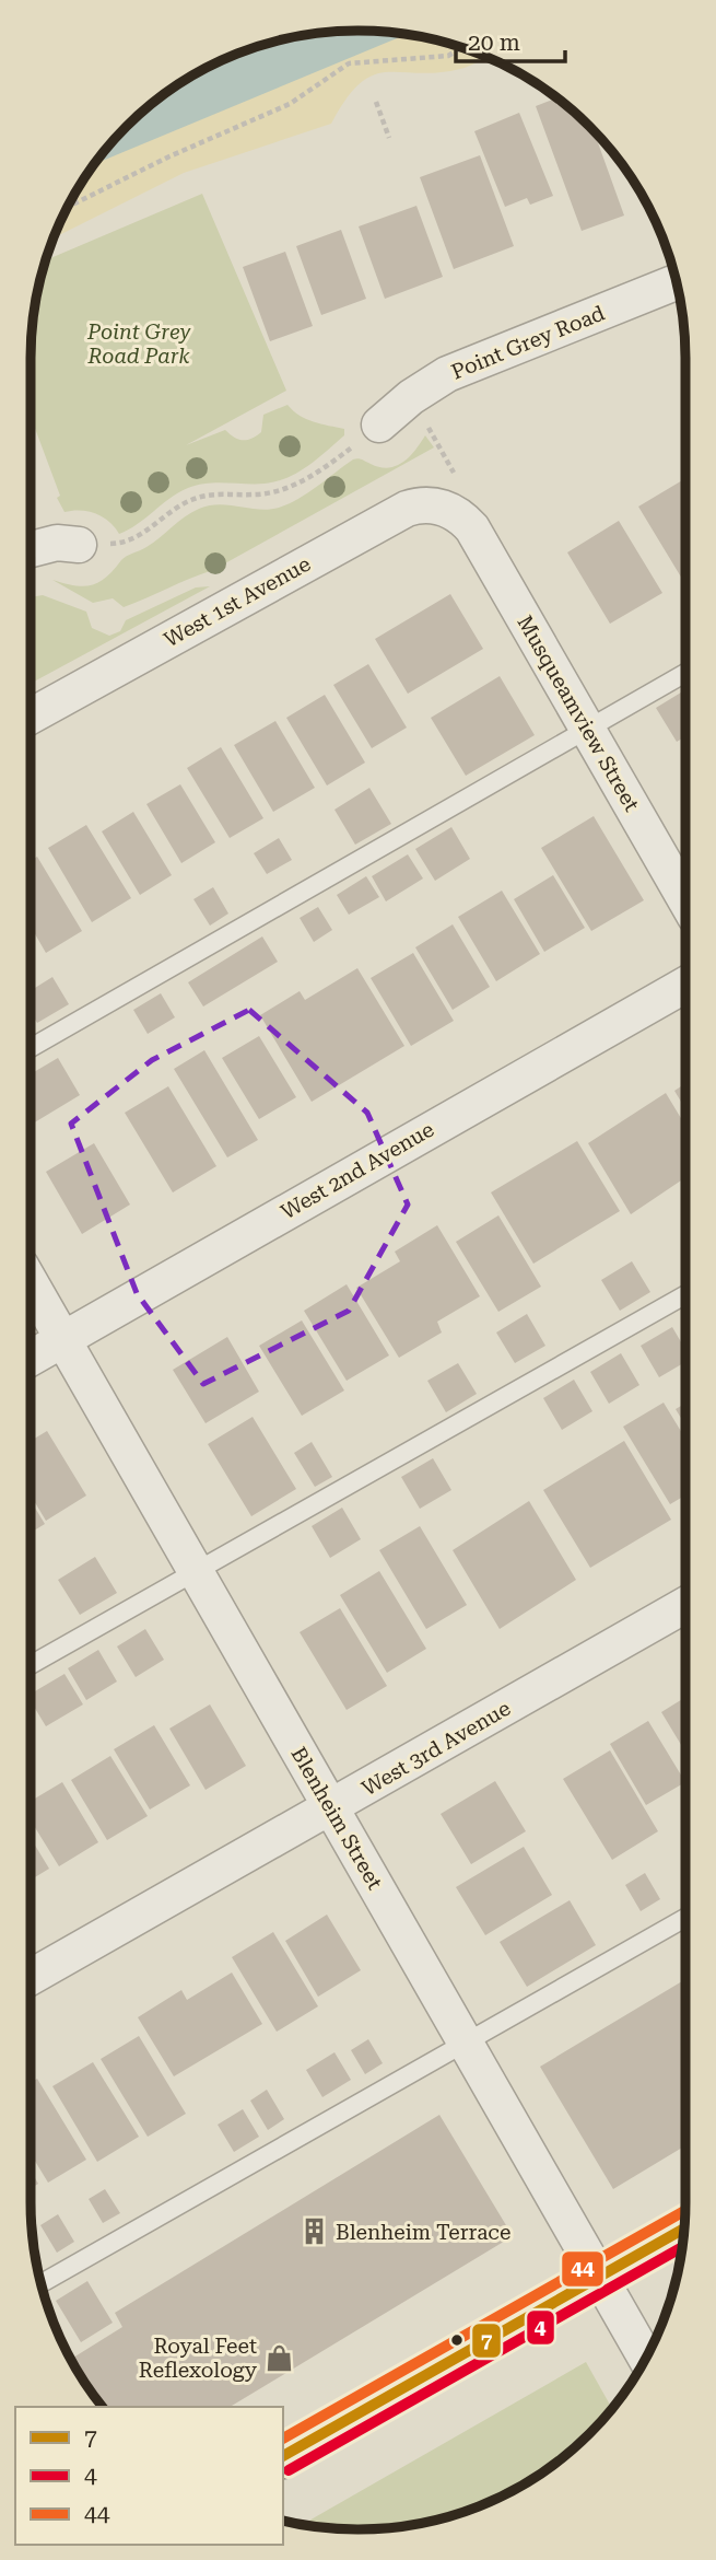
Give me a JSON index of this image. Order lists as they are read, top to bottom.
{
  "streets": {
    "street": [
      "Point Grey Road",
      "West 1st Avenue",
      "Musqueamview Street",
      "West 2nd Avenue",
      "West 3rd Avenue",
      "Blenheim Street"
    ]
  },
  "crossings": [
    ["West 1st Avenue", "Musqueamview Street"],
    ["West 2nd Avenue", "Blenheim Street"],
    ["West 3rd Avenue", "Blenheim Street"]
  ],
  "parks": ["Point Grey Road Park"],
  "places": {
    "building": ["Blenheim Terrace"],
    "shop": ["Royal Feet Reflexology"]
  },
  "lines": ["transit line 44", "transit line 7", "transit line 4"],
  "legend": ["7", "4", "44"],
  "scale_bar": "20 m"
}
